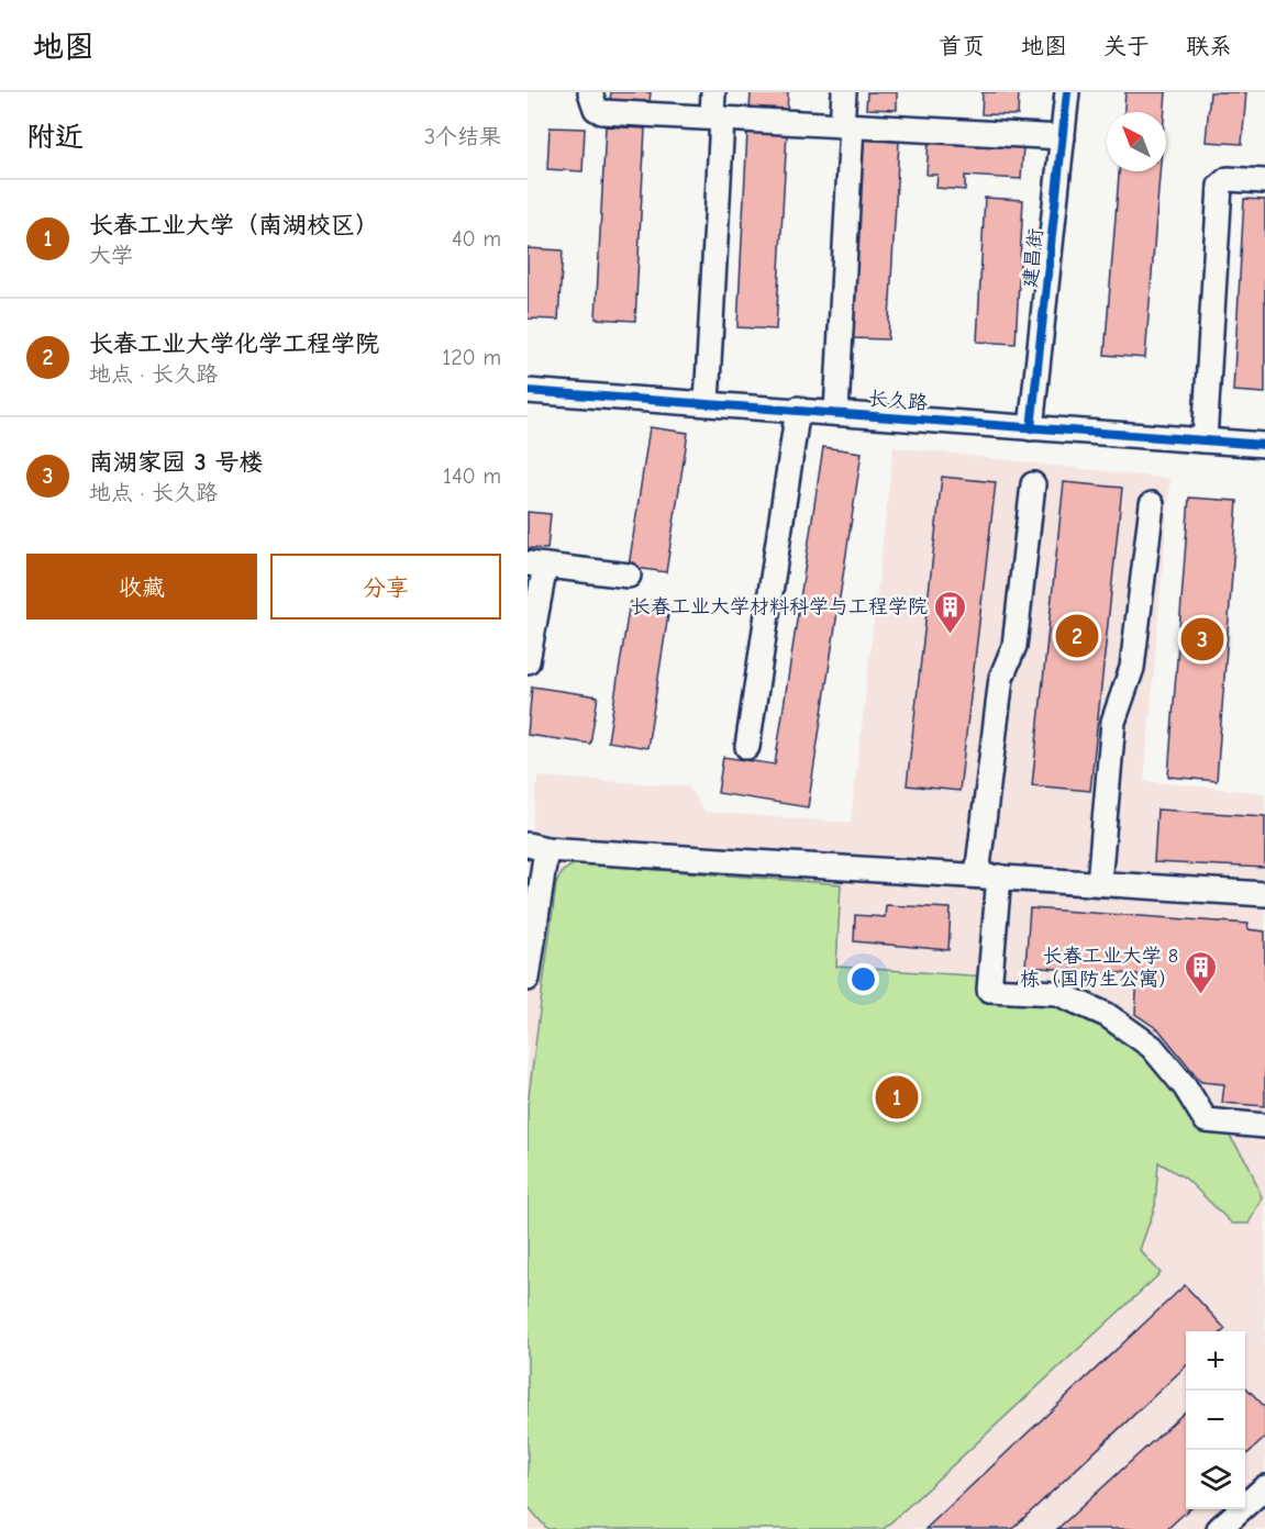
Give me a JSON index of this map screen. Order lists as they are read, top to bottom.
{
  "streets": {
    "street": ["建昌街", "长久路"]
  },
  "crossings": [
    ["建昌街", "长久路"]
  ],
  "places": {
    "building": ["长春工业大学材料科学与工程学院", "长春工业大学 8 栋（国防生公寓）"]
  },
  "north": "top left",
  "page": {
    "header": "地图",
    "nav": [
      "首页",
      "地图",
      "关于",
      "联系"
    ],
    "heading": ["附近", "3个结果"],
    "list": [
      {
        "mark": "1",
        "name": "长春工业大学（南湖校区）",
        "note": "大学",
        "value": "40 m"
      },
      {
        "mark": "2",
        "name": "长春工业大学化学工程学院",
        "note": "地点 · 长久路",
        "value": "120 m"
      },
      {
        "mark": "3",
        "name": "南湖家园 3 号楼",
        "note": "地点 · 长久路",
        "value": "140 m"
      }
    ],
    "buttons": ["收藏", "分享"],
    "pins": ["2", "3", "1"],
    "map_buttons": ["+", "−"]
  }
}
